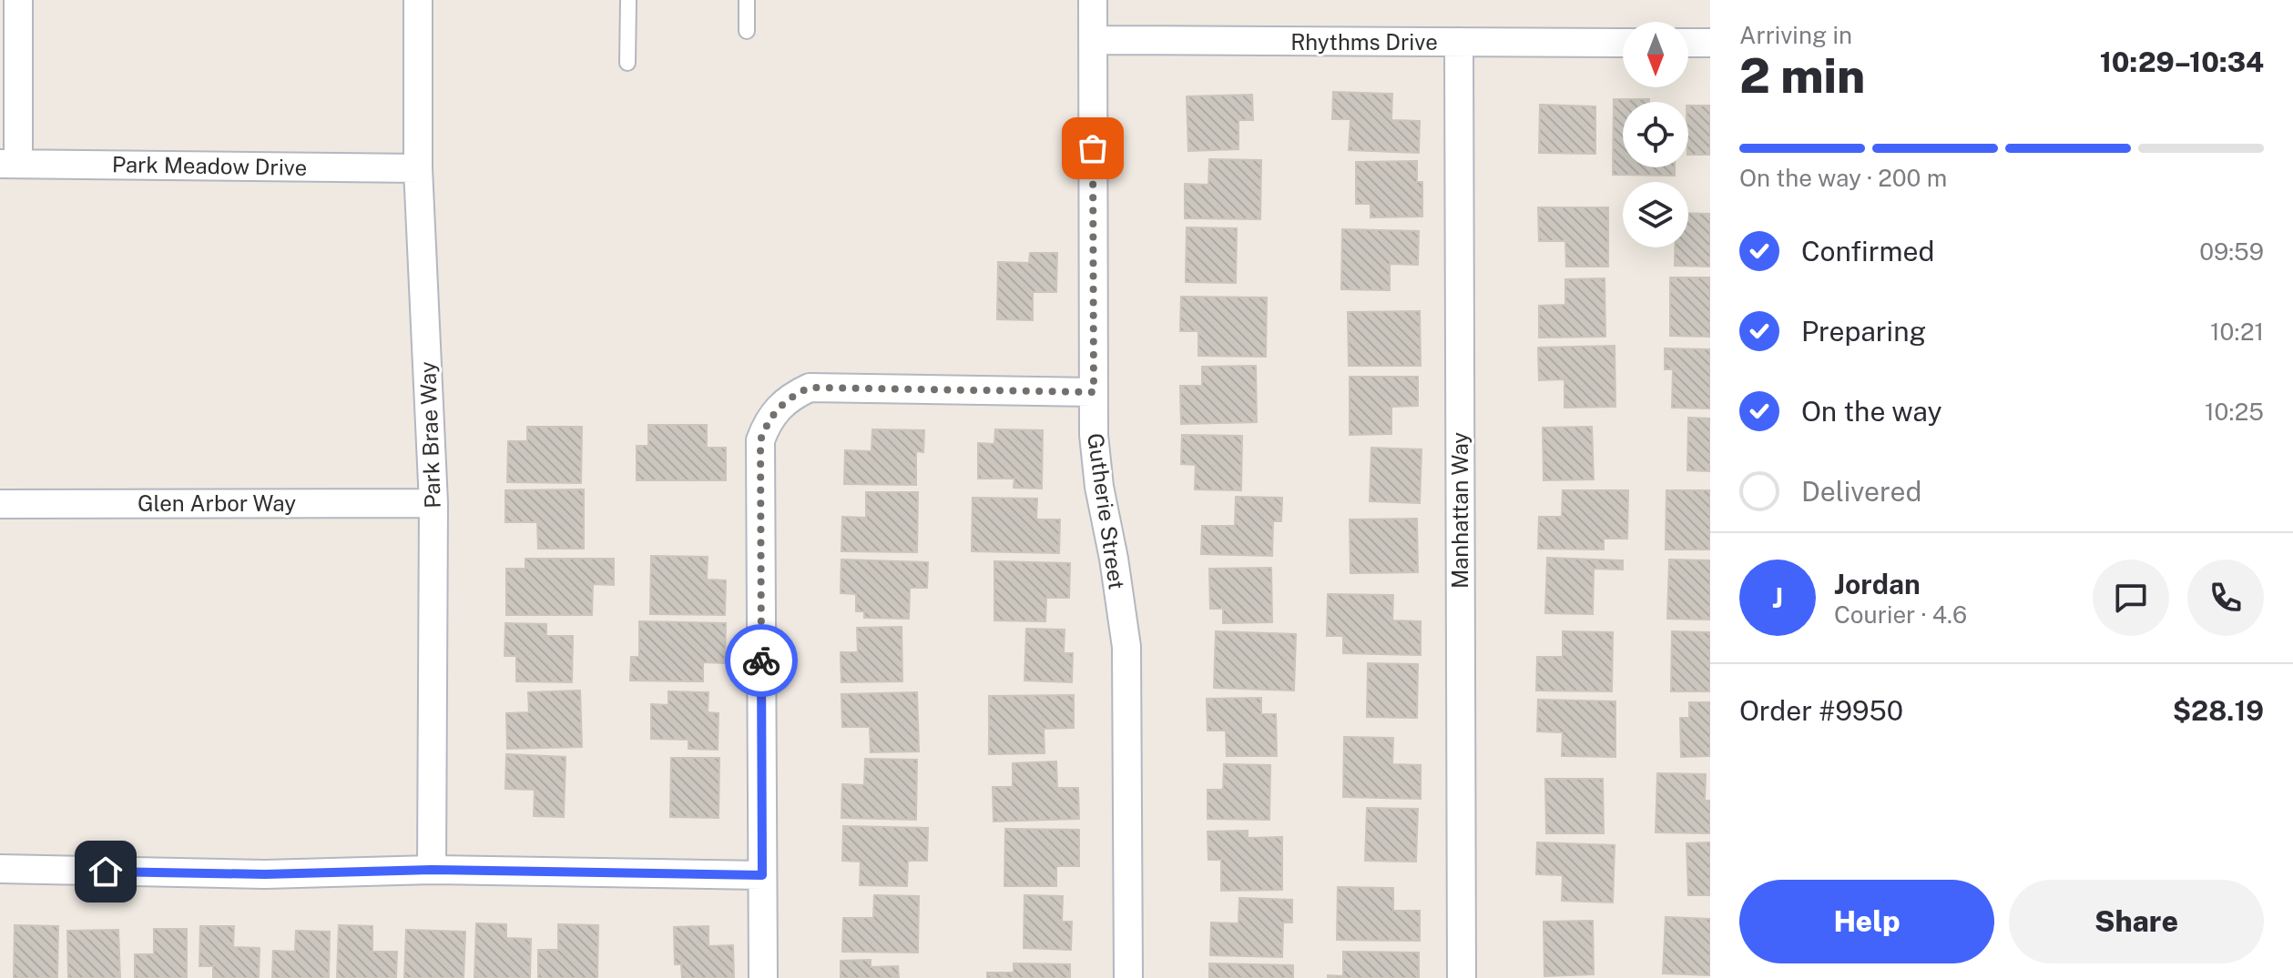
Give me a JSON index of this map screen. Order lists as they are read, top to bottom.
{
  "streets": {
    "street": [
      "Rhythms Drive",
      "Park Meadow Drive",
      "Park Brae Way",
      "Glen Arbor Way",
      "Manhattan Way",
      "Gutherie Street"
    ]
  },
  "crossings": [
    ["Rhythms Drive", "Manhattan Way"],
    ["Rhythms Drive", "Gutherie Street"],
    ["Park Meadow Drive", "Park Brae Way"],
    ["Park Brae Way", "Glen Arbor Way"]
  ],
  "north": "bottom",
  "page": {
    "heading": ["2 min", "Arriving in", "10:29–10:34"],
    "panel": [
      "Jordan",
      "Courier · 4.6",
      "Order #9950",
      "$28.19"
    ],
    "bar": "On the way · 200 m",
    "list": [
      ["Confirmed", "09:59"],
      ["Preparing", "10:21"],
      ["On the way", "10:25"],
      "Delivered"
    ],
    "round": "J",
    "buttons": ["Help", "Share"]
  }
}
